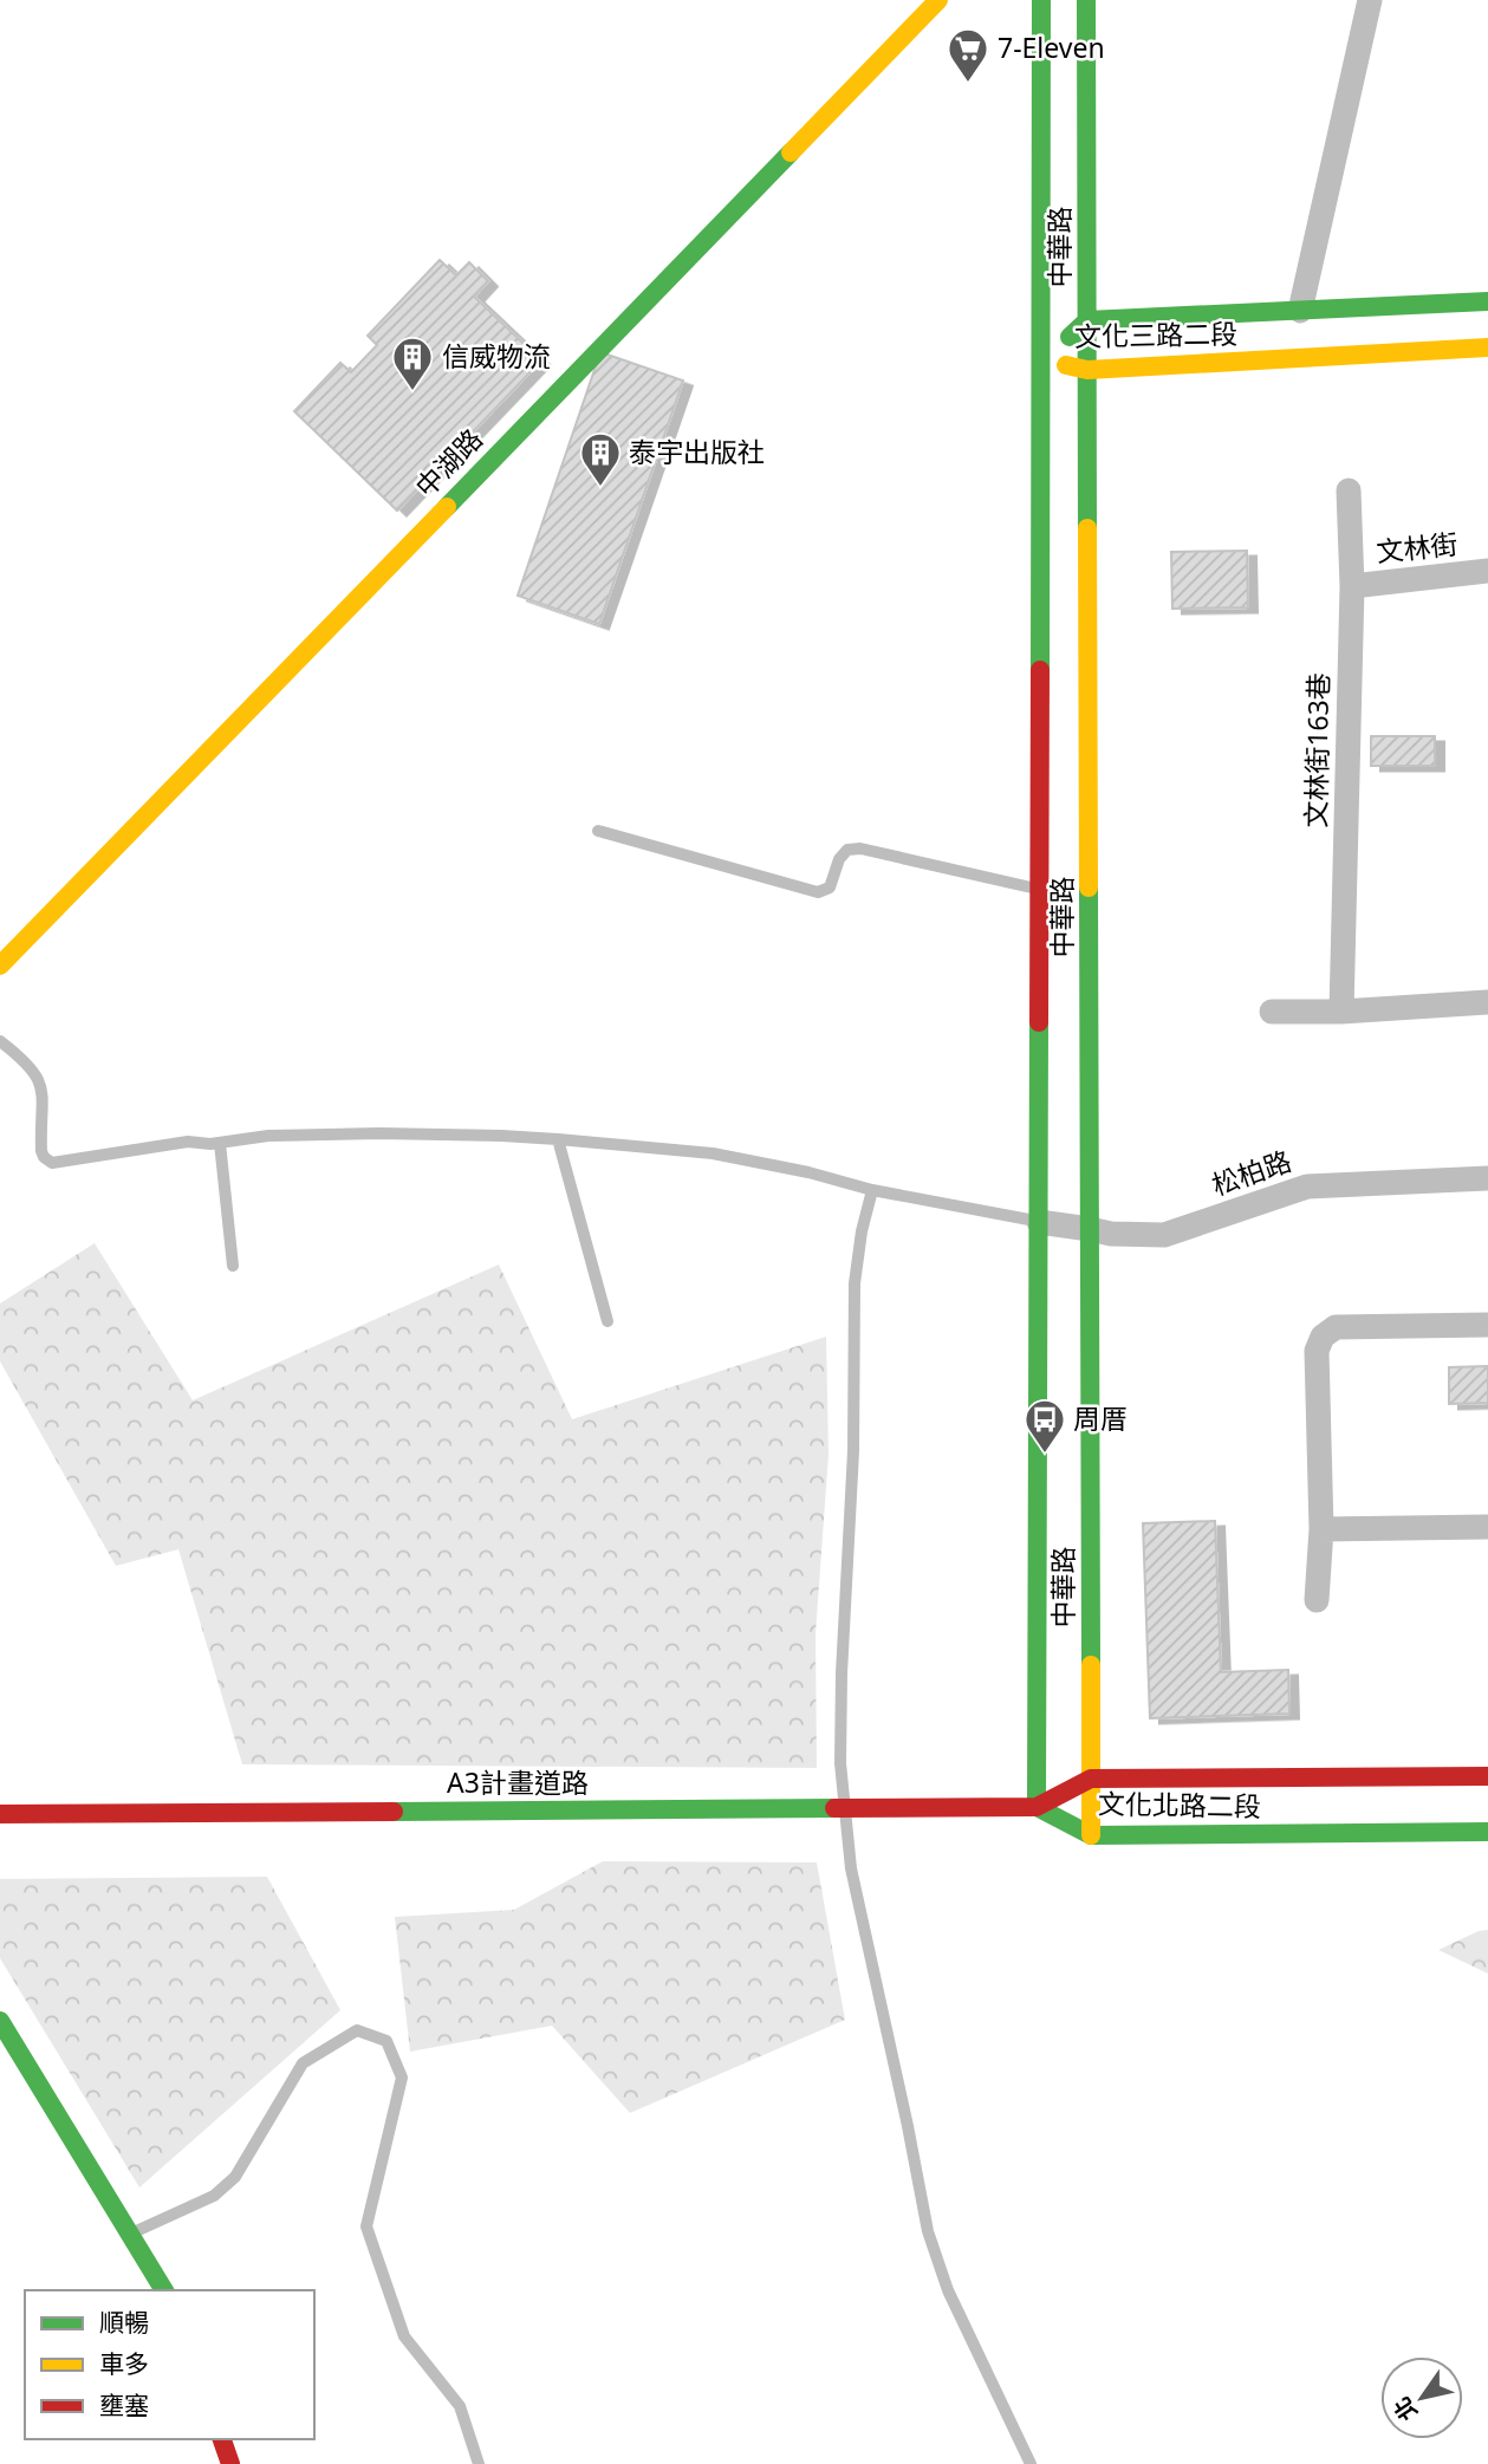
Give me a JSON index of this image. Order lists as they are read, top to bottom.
{
  "streets": {
    "street": [
      "中華路",
      "文化三路二段",
      "中湖路",
      "文林街",
      "文林街163巷",
      "松柏路",
      "A3計畫道路",
      "文化北路二段"
    ]
  },
  "crossings": [
    ["中華路", "文化三路二段"],
    ["中華路", "松柏路"],
    ["中華路", "A3計畫道路"],
    ["中華路", "文化北路二段"],
    ["文林街", "文林街163巷"],
    ["A3計畫道路", "文化北路二段"]
  ],
  "places": {
    "supermarket": ["7-Eleven"],
    "building": ["信威物流", "泰宇出版社"],
    "bus stop": ["周厝"]
  },
  "legend": ["順暢", "車多", "壅塞"],
  "north": "bottom left"
}
